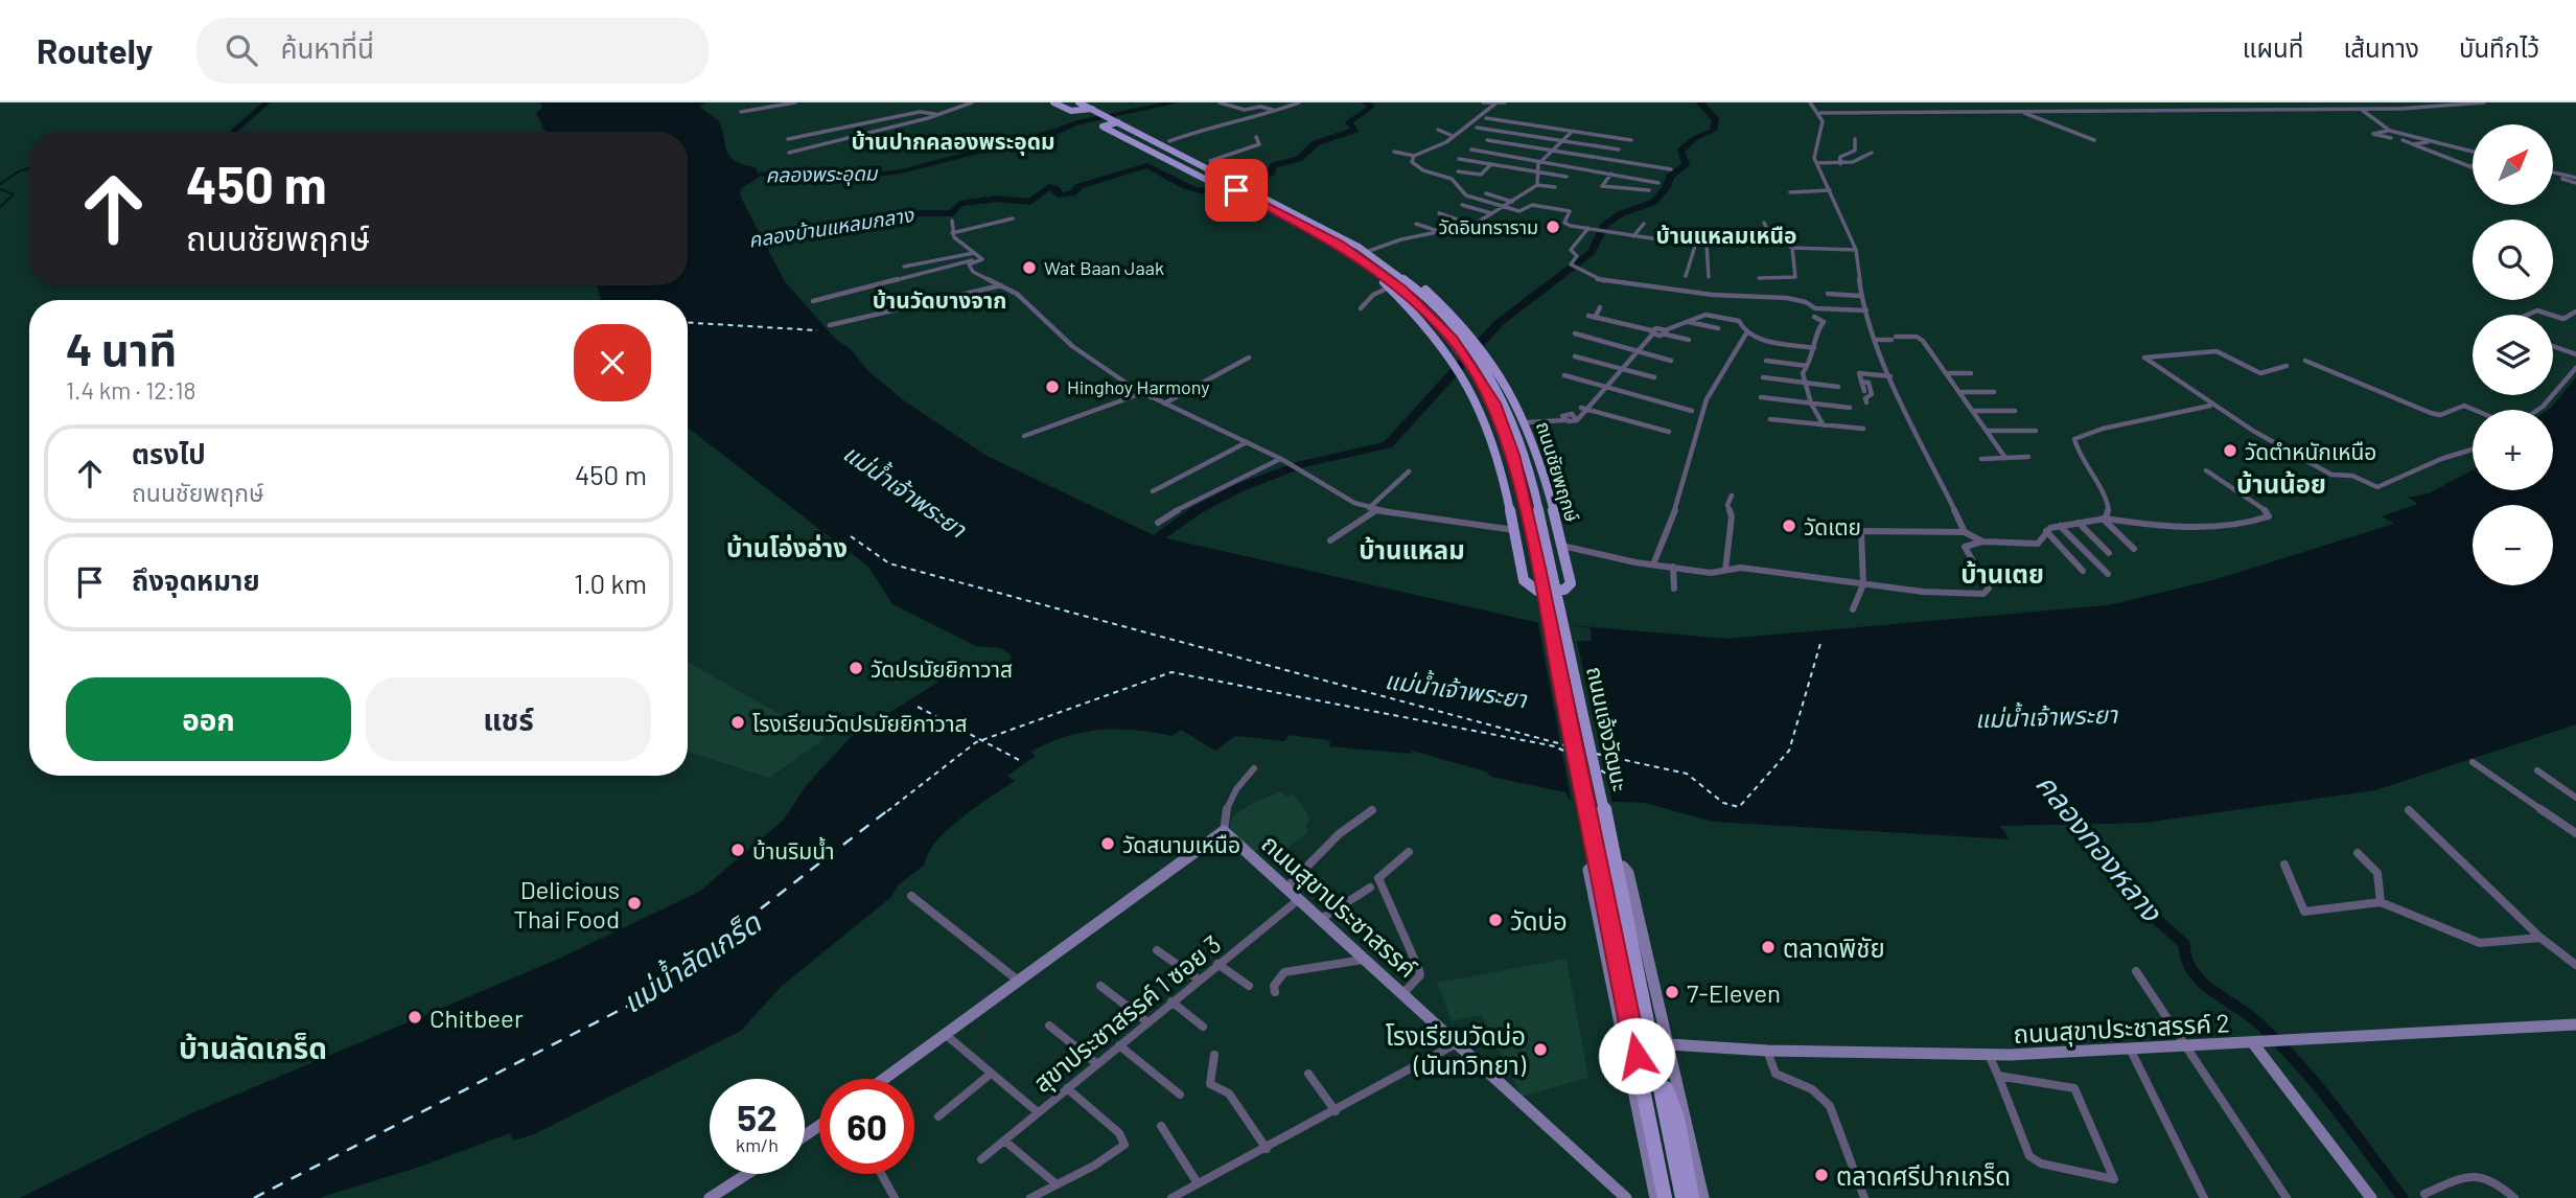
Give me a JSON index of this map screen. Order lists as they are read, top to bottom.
{
  "streets": {
    "main road": ["ถนนชัยพฤกษ์", "ถนนแจ้งวัฒนะ"],
    "street": ["ถนนสุขาประชาสรรค์", "สุขาประชาสรรค์ 1 ซอย 3", "ถนนสุขาประชาสรรค์ 2"]
  },
  "crossings": [
    ["ถนนชัยพฤกษ์", "ถนนแจ้งวัฒนะ"],
    ["ถนนสุขาประชาสรรค์", "สุขาประชาสรรค์ 1 ซอย 3"]
  ],
  "districts": [
    "บ้านปากคลองพระอุดม",
    "บ้านแหลมเหนือ",
    "บ้านวัดบางจาก",
    "บ้านน้อย",
    "บ้านโอ่งอ่าง",
    "บ้านแหลม",
    "บ้านเตย",
    "บ้านลัดเกร็ด"
  ],
  "water": [
    "คลองพระอุดม",
    "คลองบ้านแหลมกลาง",
    "แม่น้ำเจ้าพระยา",
    "คลองทองหลาง",
    "แม่น้ำลัดเกร็ด"
  ],
  "places": [
    "วัดอินทราราม",
    "Wat Baan Jaak",
    "Hinghoy Harmony",
    "วัดตำหนักเหนือ",
    "วัดเตย",
    "วัดปรมัยยิกาวาส",
    "โรงเรียนวัดปรมัยยิกาวาส",
    "วัดสนามเหนือ",
    "บ้านริมน้ำ",
    "Delicious Thai Food",
    "วัดบ่อ",
    "ตลาดพิชัย",
    "7-Eleven",
    "Chitbeer",
    "โรงเรียนวัดบ่อ (นันทวิทยา)",
    "ตลาดศรีปากเกร็ด"
  ],
  "north": "top right",
  "page": {
    "header": "Routely",
    "search": "ค้นหาที่นี่",
    "nav": ["แผนที่", "เส้นทาง", "บันทึกไว้"],
    "map_buttons": ["+", "−"],
    "turn": ["450 m", "ถนนชัยพฤกษ์"],
    "heading": ["4 นาที", "1.4 km · 12:18"],
    "list": [
      {
        "name": "ตรงไป",
        "note": "ถนนชัยพฤกษ์",
        "value": "450 m"
      },
      {
        "name": "ถึงจุดหมาย",
        "value": "1.0 km"
      }
    ],
    "buttons": ["ออก", "แชร์"],
    "speed": "52 km/h",
    "limit": "60"
  }
}
